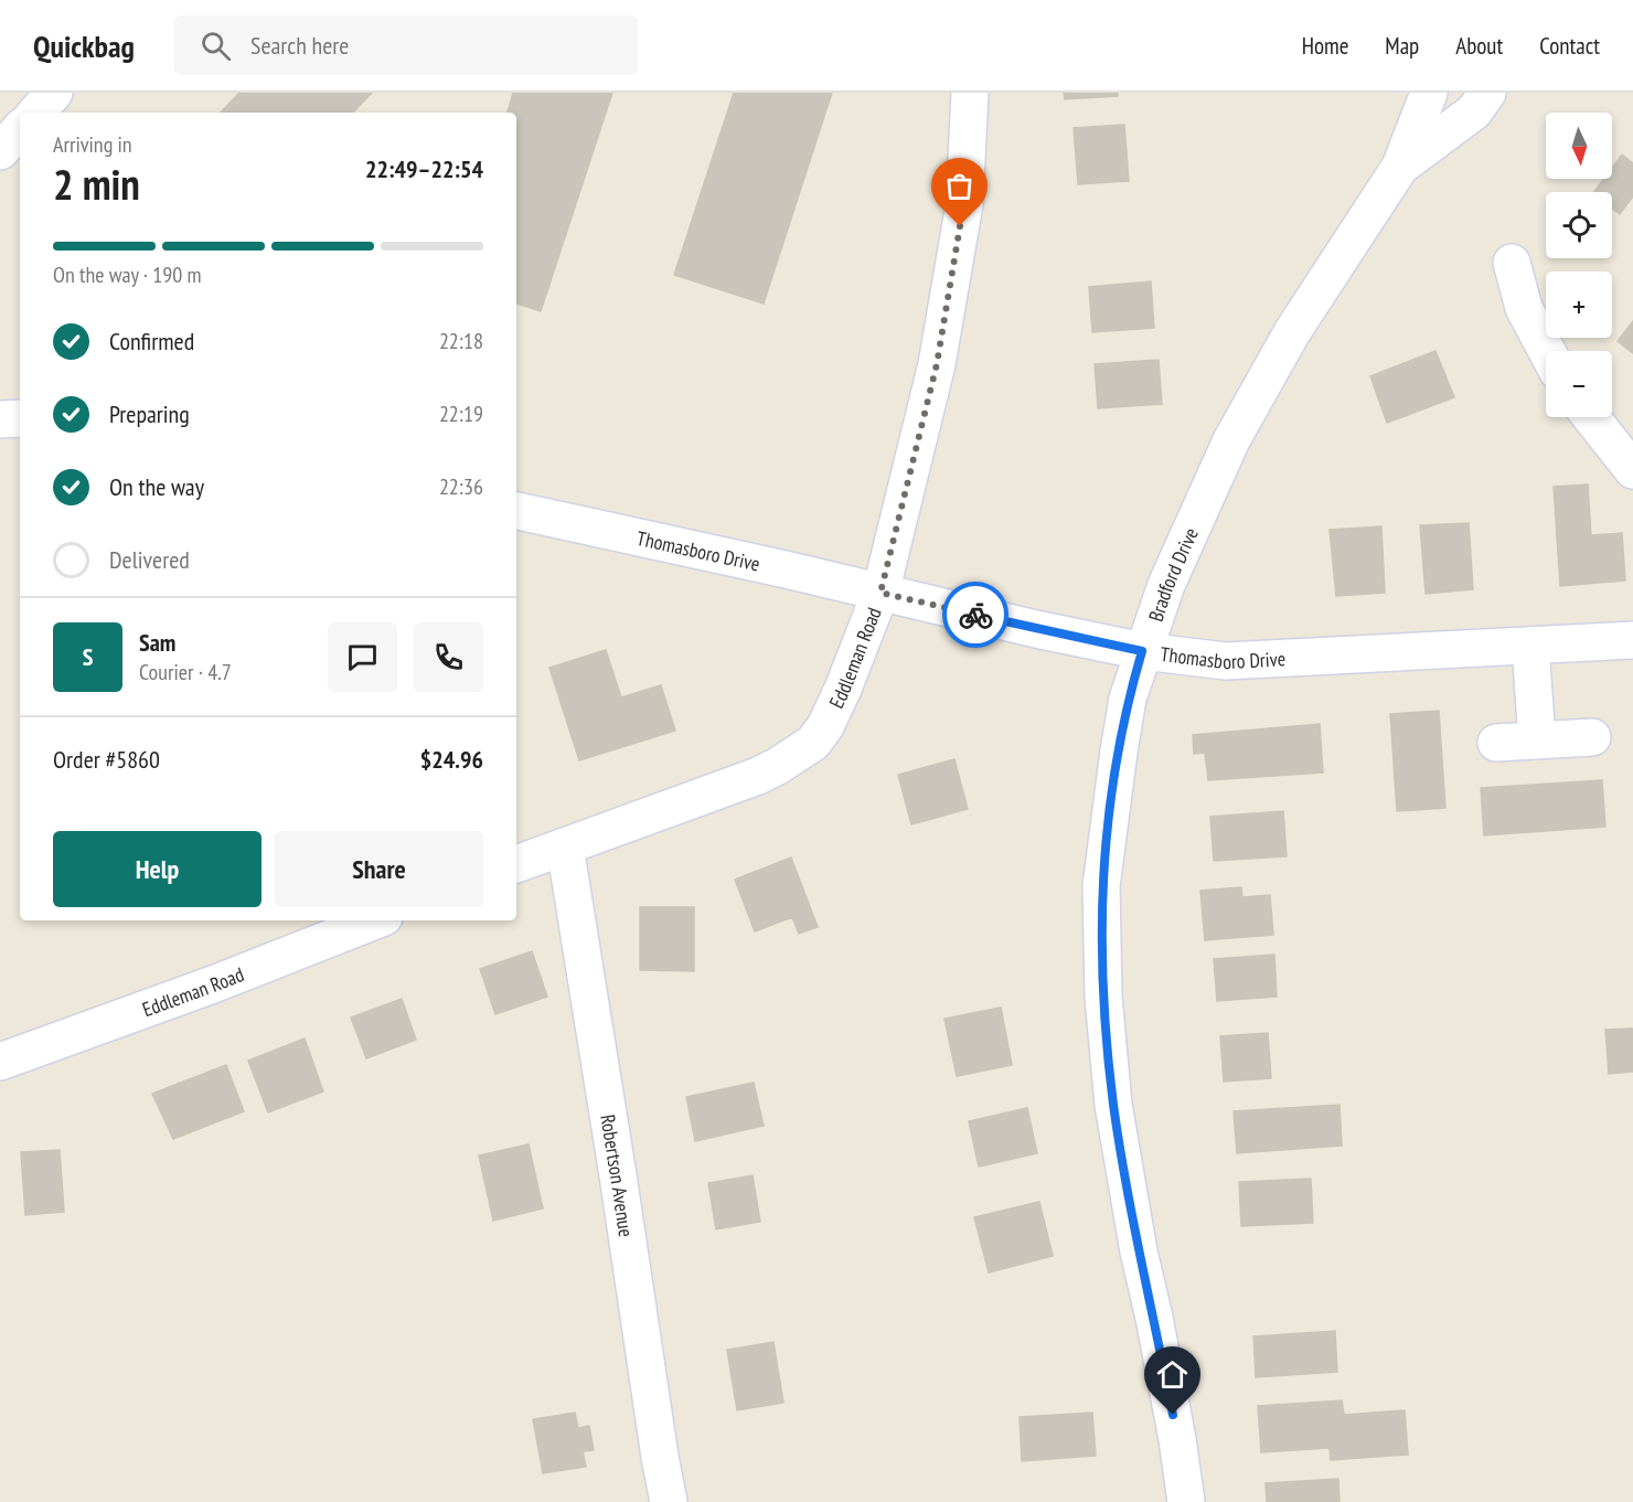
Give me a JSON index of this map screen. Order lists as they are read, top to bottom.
{
  "streets": {
    "street": [
      "Thomasboro Drive",
      "Bradford Drive",
      "Eddleman Road",
      "Robertson Avenue"
    ]
  },
  "crossings": [
    ["Thomasboro Drive", "Bradford Drive"],
    ["Thomasboro Drive", "Eddleman Road"],
    ["Eddleman Road", "Robertson Avenue"]
  ],
  "north": "bottom",
  "page": {
    "header": "Quickbag",
    "search": "Search here",
    "nav": [
      "Home",
      "Map",
      "About",
      "Contact"
    ],
    "map_buttons": ["+", "−"],
    "heading": ["2 min", "Arriving in", "22:49–22:54"],
    "panel": [
      "Sam",
      "Courier · 4.7",
      "Order #5860",
      "$24.96"
    ],
    "bar": "On the way · 190 m",
    "list": [
      ["Confirmed", "22:18"],
      ["Preparing", "22:19"],
      ["On the way", "22:36"],
      "Delivered"
    ],
    "round": "S",
    "buttons": ["Help", "Share"]
  }
}
